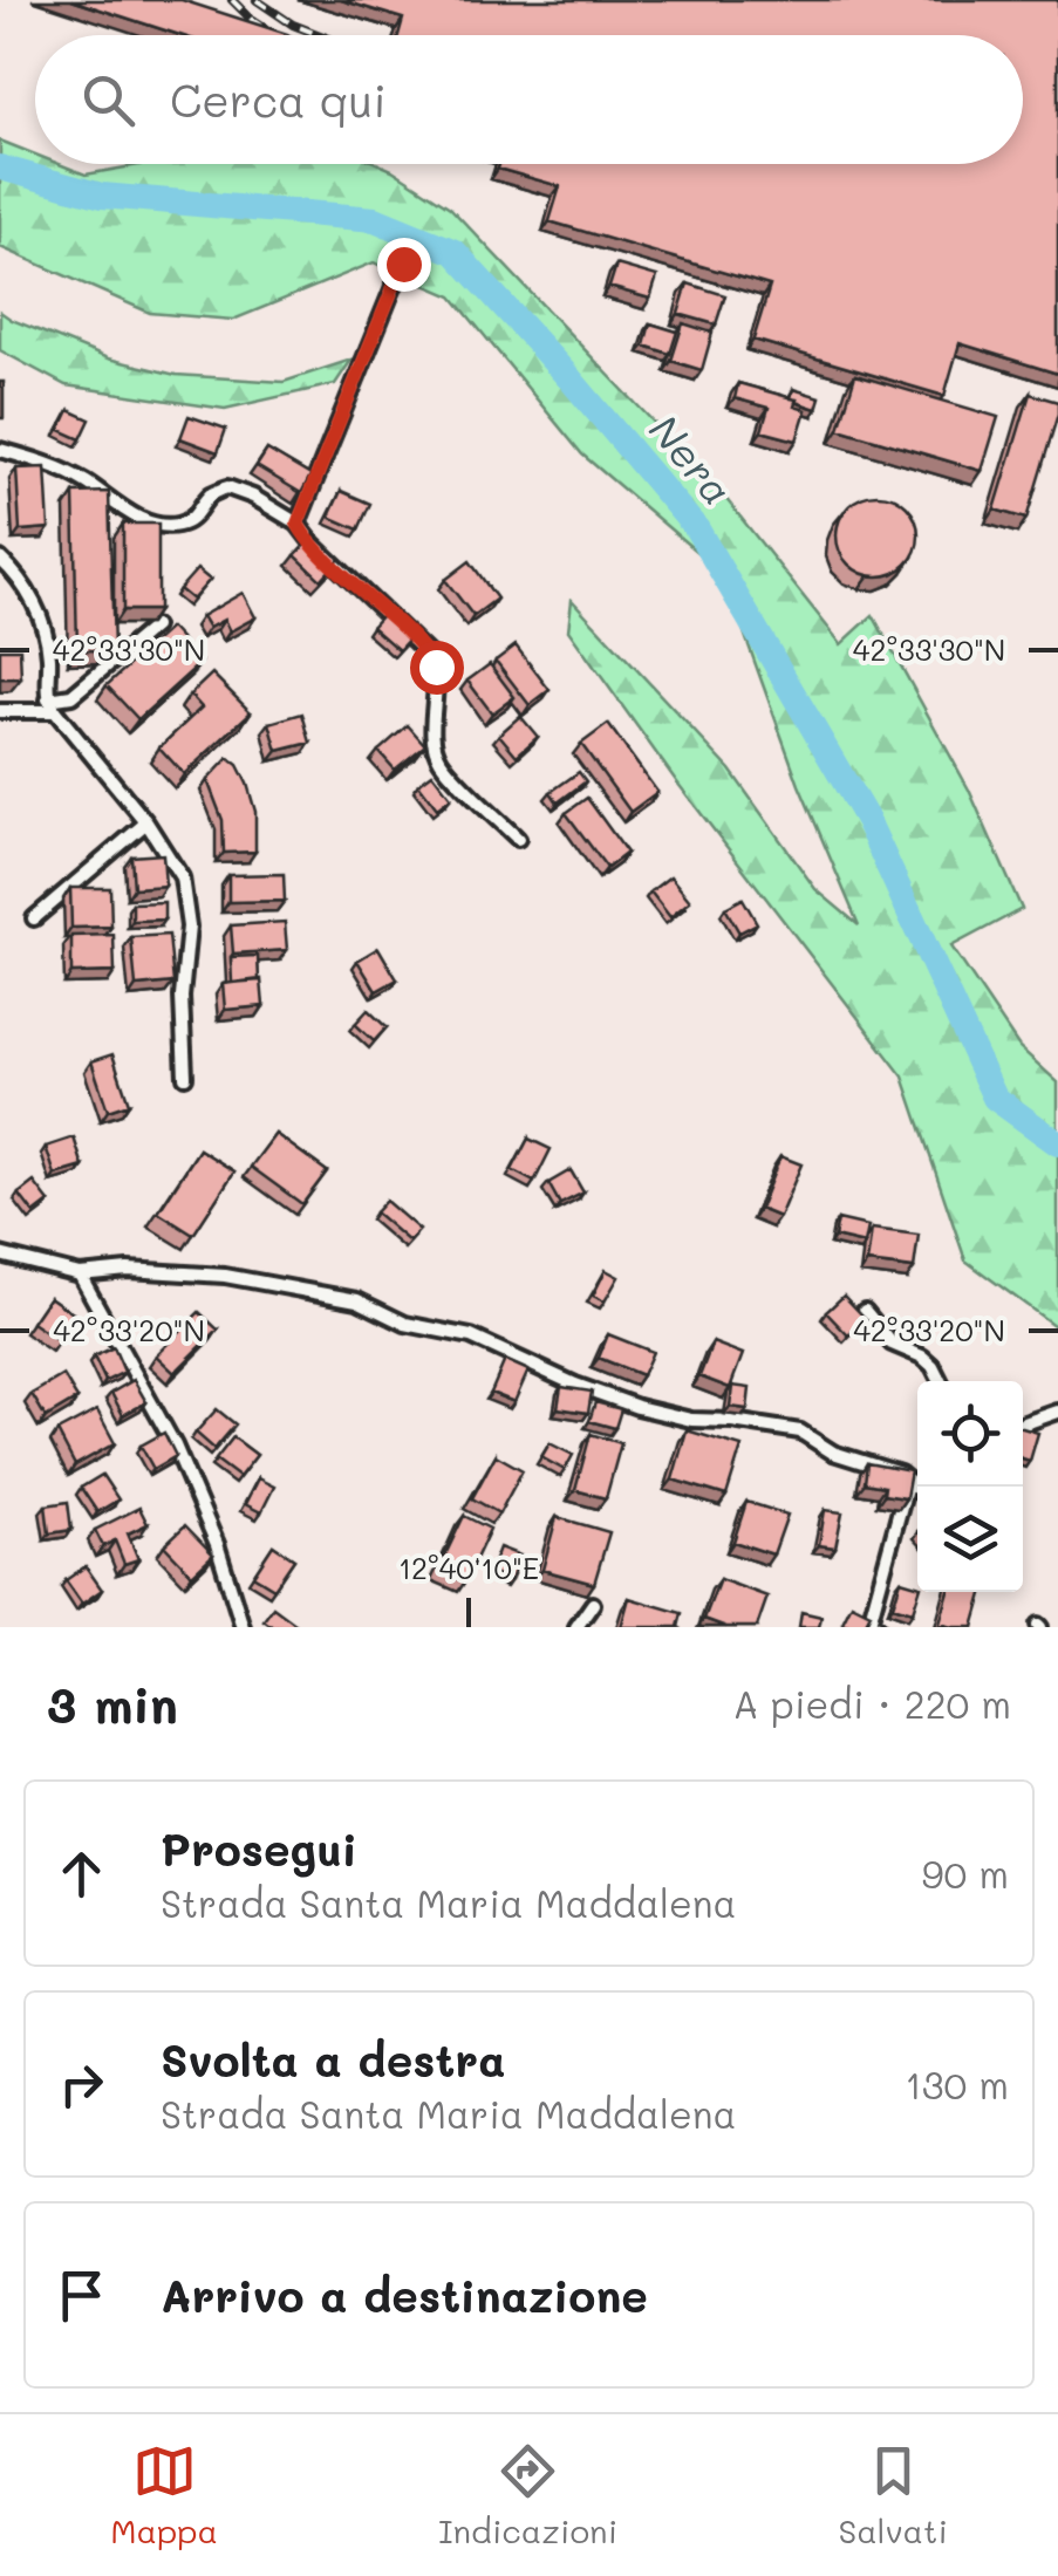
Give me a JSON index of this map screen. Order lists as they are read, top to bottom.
{
  "water": ["Nera"],
  "page": {
    "search": "Cerca qui",
    "heading": ["3 min", "A piedi · 220 m"],
    "list": [
      ["Prosegui", "Strada Santa Maria Maddalena", "90 m"],
      ["Svolta a destra", "Strada Santa Maria Maddalena", "130 m"],
      "Arrivo a destinazione"
    ],
    "nav": ["Mappa", "Indicazioni", "Salvati"]
  },
  "coordinates": ["42°33'30\"N", "42°33'20\"N", "12°40'10\"E"]
}
